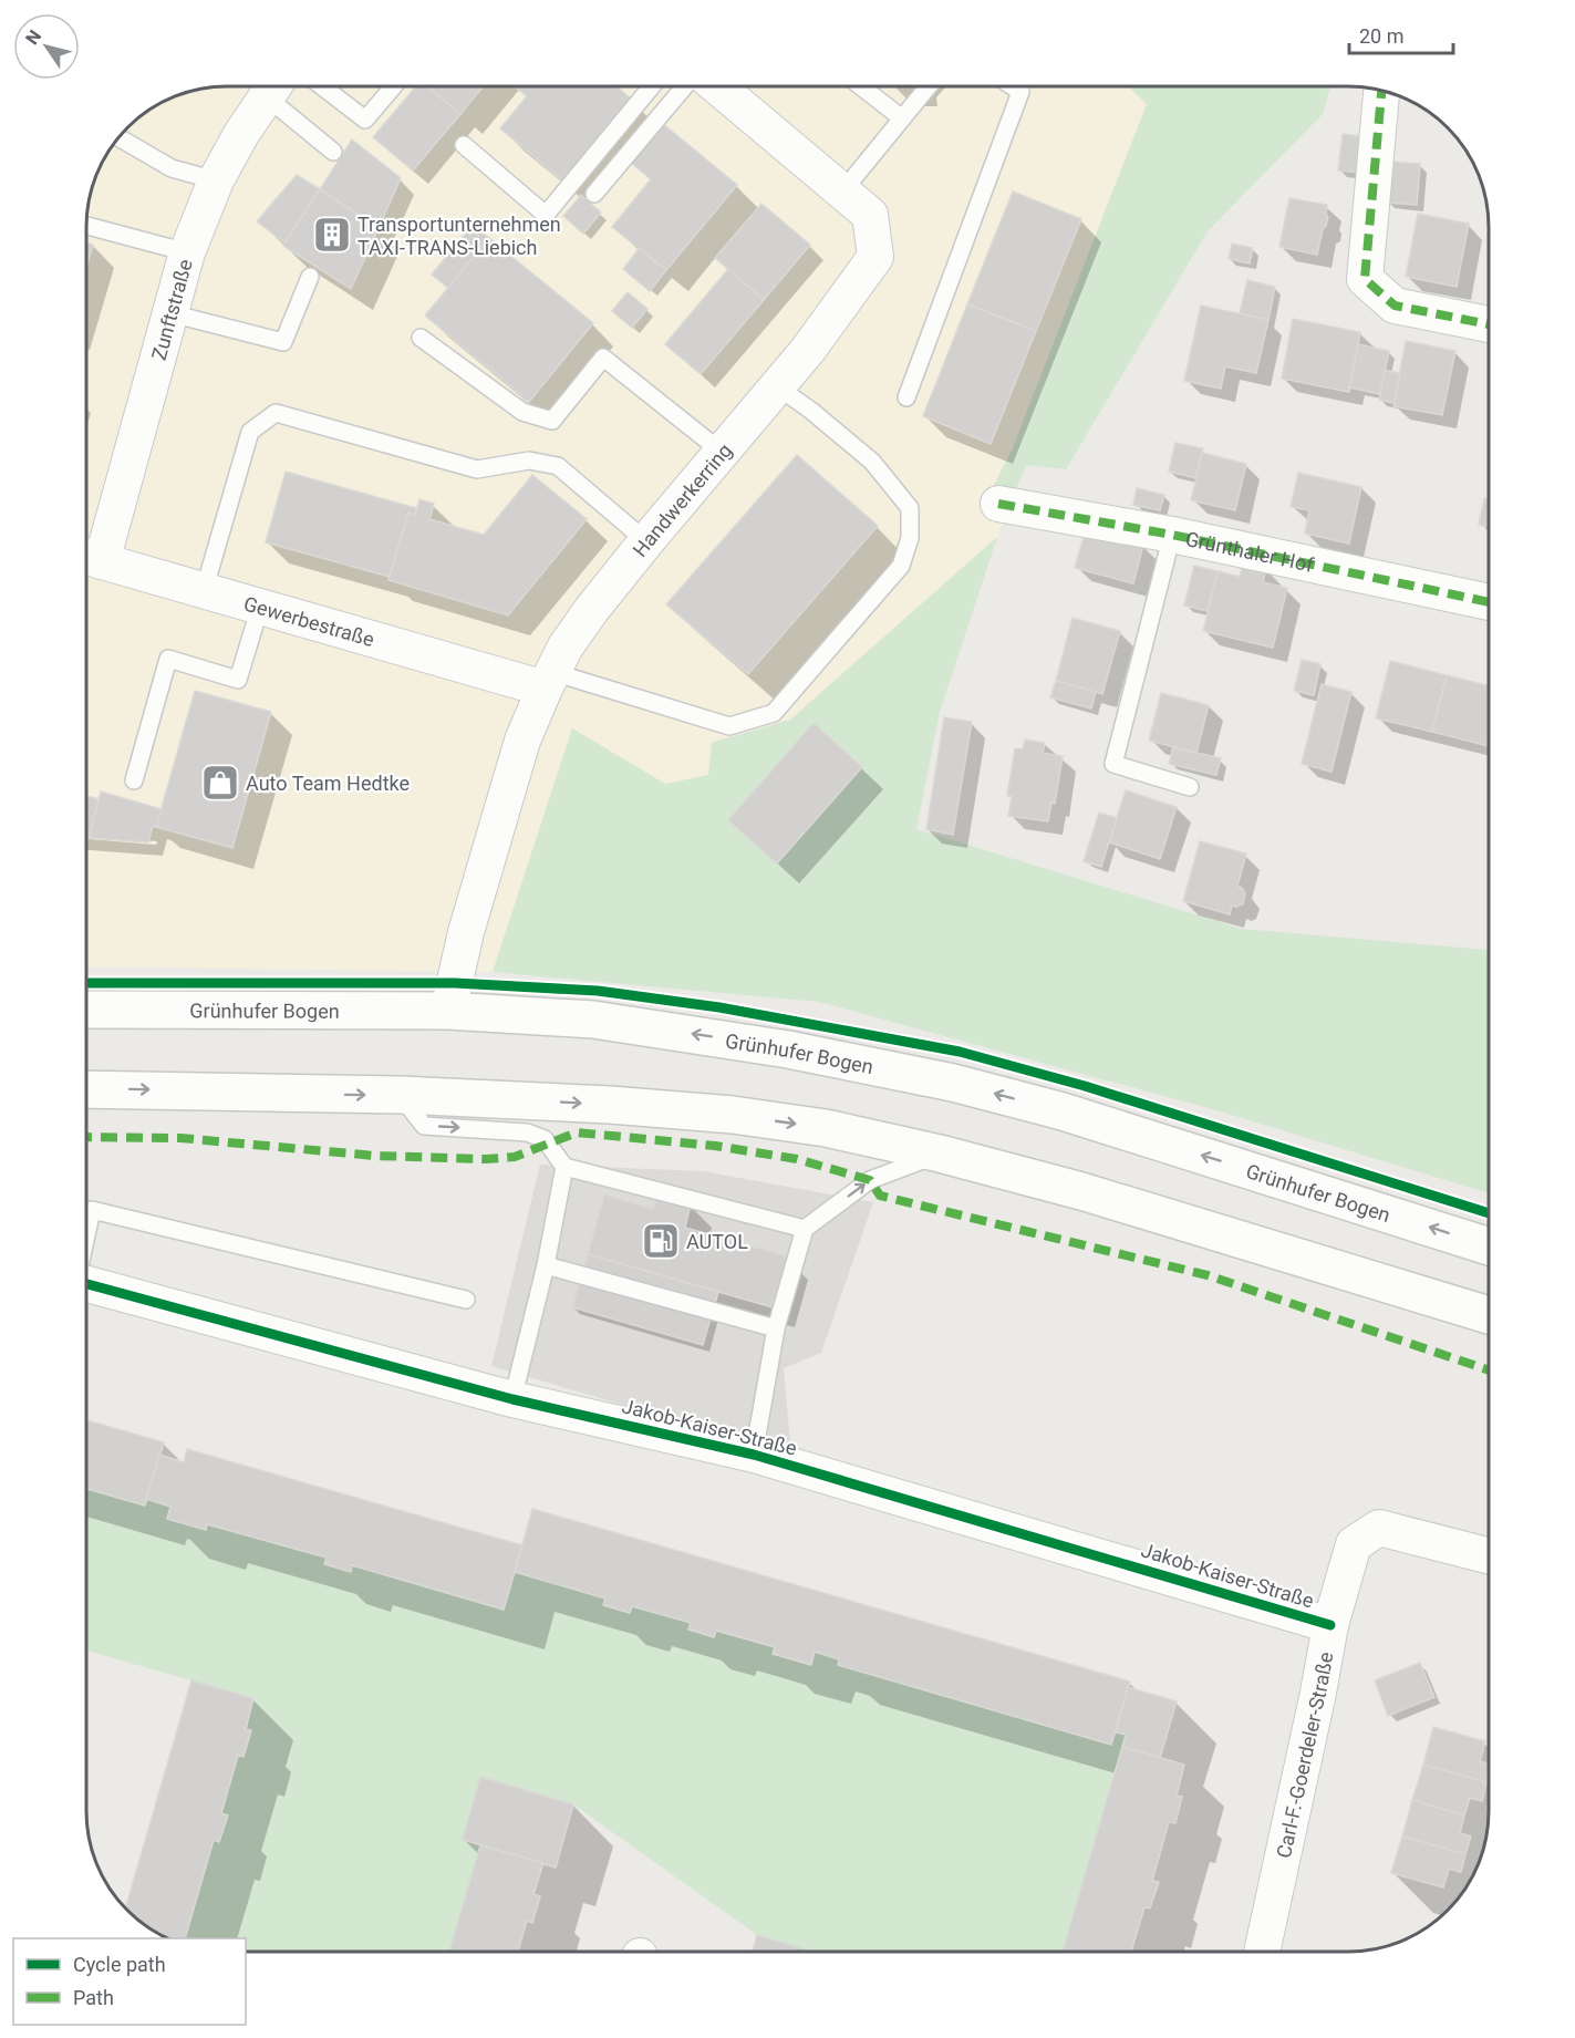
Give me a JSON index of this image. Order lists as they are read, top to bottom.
{
  "streets": {
    "main road": ["Grünhufer Bogen"],
    "street": [
      "Zunftstraße",
      "Handwerkerring",
      "Grünthaler Hof",
      "Gewerbestraße",
      "Jakob-Kaiser-Straße",
      "Carl-F.-Goerdeler-Straße"
    ]
  },
  "crossings": [
    ["Zunftstraße", "Gewerbestraße"],
    ["Handwerkerring", "Gewerbestraße"],
    ["Handwerkerring", "Grünhufer Bogen"],
    ["Jakob-Kaiser-Straße", "Carl-F.-Goerdeler-Straße"]
  ],
  "places": {
    "building": ["Transportunternehmen TAXI-TRANS-Liebich"],
    "shop": ["Auto Team Hedtke"],
    "fuel station": ["AUTOL"]
  },
  "legend": ["Cycle path", "Path"],
  "scale_bar": "20 m",
  "north": "top left"
}
